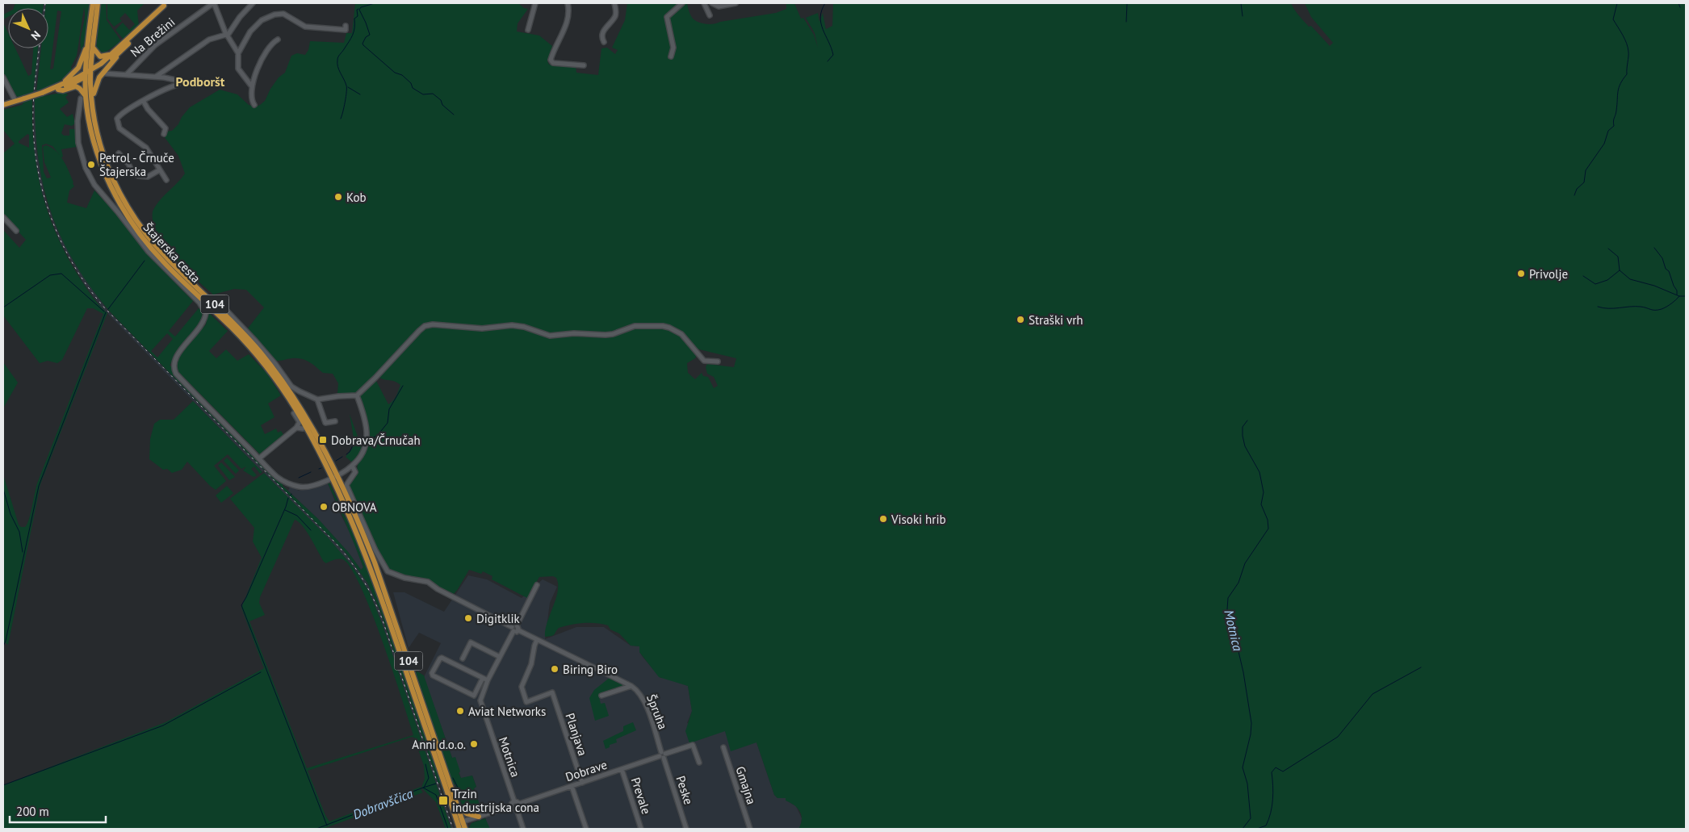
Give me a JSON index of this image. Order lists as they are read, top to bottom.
{
  "streets": {
    "main road": ["Štajerska cesta", "104"],
    "street": [
      "Na Brežini",
      "Špruha",
      "Planjava",
      "Motnica",
      "Dobrave",
      "Gmajna",
      "Peske",
      "Prevale"
    ]
  },
  "crossings": [
    ["Štajerska cesta", "104"],
    ["Špruha", "Planjava"],
    ["Špruha", "Motnica"],
    ["Špruha", "Dobrave"],
    ["Špruha", "Peske"],
    ["Planjava", "Dobrave"],
    ["Dobrave", "Peske"],
    ["Dobrave", "Prevale"]
  ],
  "districts": ["Podboršt"],
  "water": ["Motnica", "Dobravščica"],
  "places": {
    "other": [
      "Petrol - Črnuče Štajerska",
      "Kob",
      "Privolje",
      "Straški vrh",
      "OBNOVA",
      "Visoki hrib",
      "Digitklik",
      "Biring Biro",
      "Aviat Networks",
      "Anni d.o.o."
    ],
    "transit": ["Dobrava/Črnučah", "Trzin industrijska cona"]
  },
  "scale_bar": "200 m",
  "north": "bottom right"
}
